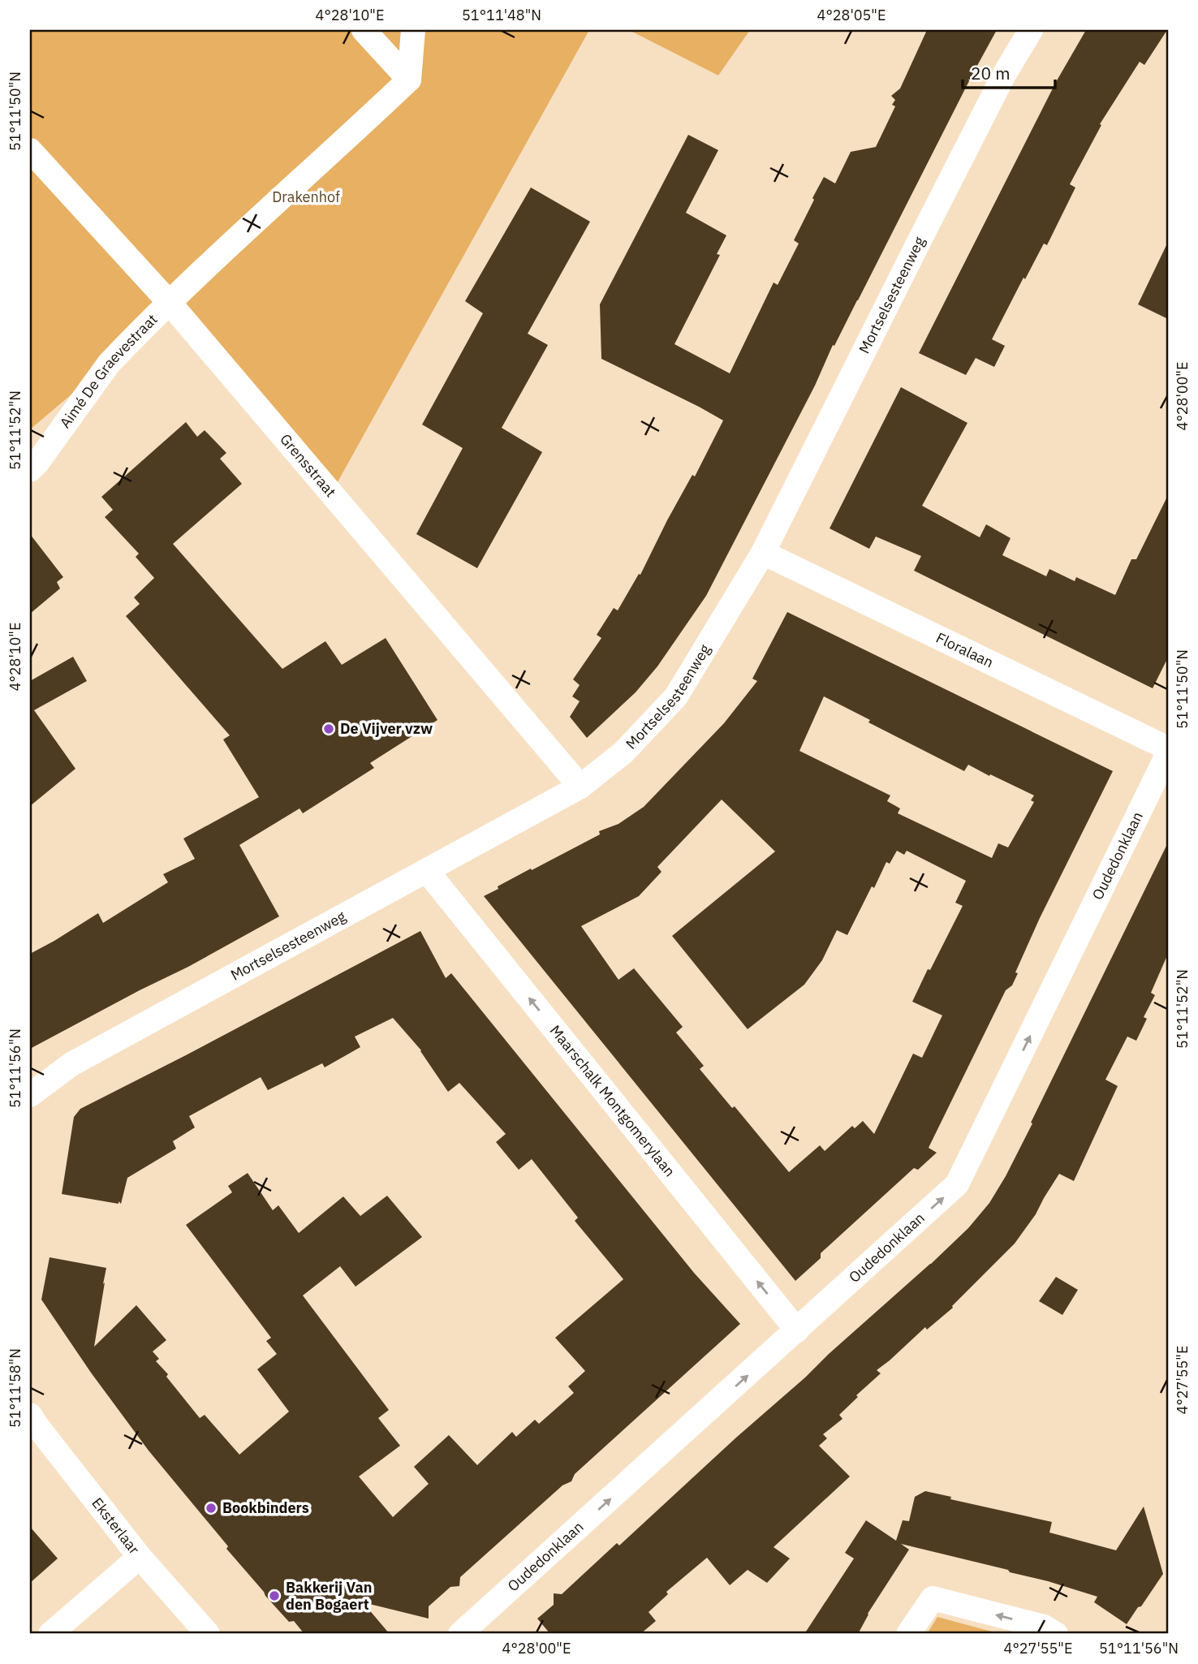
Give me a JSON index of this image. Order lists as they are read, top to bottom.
{
  "streets": {
    "street": [
      "Mortselsesteenweg",
      "Aimé De Graevestraat",
      "Grensstraat",
      "Floralaan",
      "Oudedonklaan",
      "Maarschalk Montgomerylaan",
      "Eksterlaar"
    ]
  },
  "crossings": [
    ["Mortselsesteenweg", "Grensstraat"],
    ["Mortselsesteenweg", "Floralaan"],
    ["Mortselsesteenweg", "Maarschalk Montgomerylaan"],
    ["Aimé De Graevestraat", "Grensstraat"],
    ["Oudedonklaan", "Maarschalk Montgomerylaan"]
  ],
  "one_way": ["Oudedonklaan", "Maarschalk Montgomerylaan"],
  "parks": ["Drakenhof"],
  "places": ["De Vijver vzw", "Bookbinders", "Bakkerij Van den Bogaert"],
  "scale_bar": "20 m",
  "coordinates": [
    "4°28'10\"E",
    "51°11'48\"N",
    "4°28'05\"E",
    "51°11'50\"N",
    "4°28'00\"E",
    "51°11'52\"N",
    "51°11'56\"N",
    "4°27'55\"E",
    "51°11'58\"N"
  ]
}
